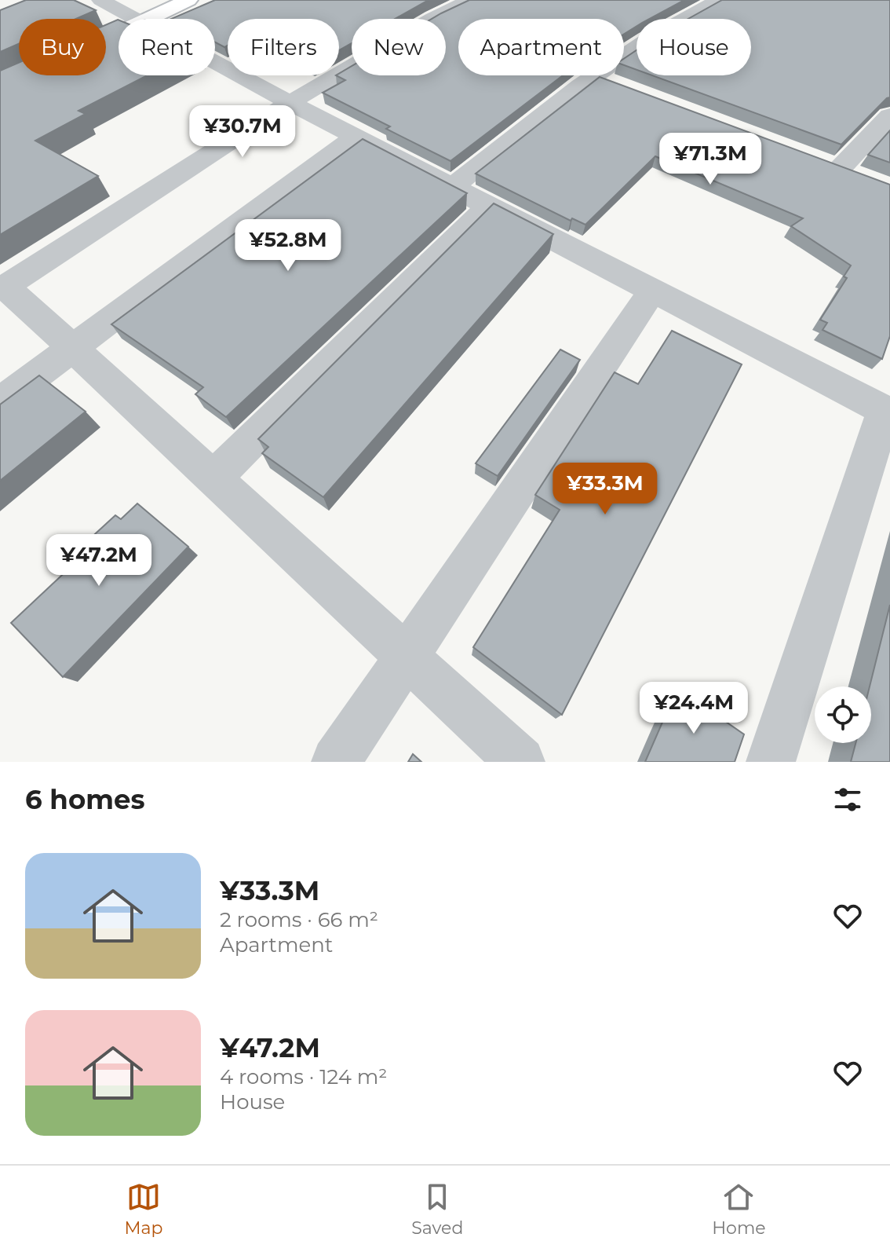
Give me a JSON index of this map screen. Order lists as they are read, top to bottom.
{
  "page": {
    "chip": [
      "Buy",
      "Rent",
      "Filters",
      "New",
      "Apartment",
      "House"
    ],
    "price": [
      "¥30.7M",
      "¥71.3M",
      "¥52.8M",
      "¥33.3M",
      "¥47.2M",
      "¥24.4M"
    ],
    "heading": "6 homes",
    "list": [
      {
        "name": "¥33.3M",
        "note": "2 rooms · 66 m² · Apartment"
      },
      {
        "name": "¥47.2M",
        "note": "4 rooms · 124 m² · House"
      }
    ],
    "tabs": ["Map", "Saved", "Home"]
  }
}
